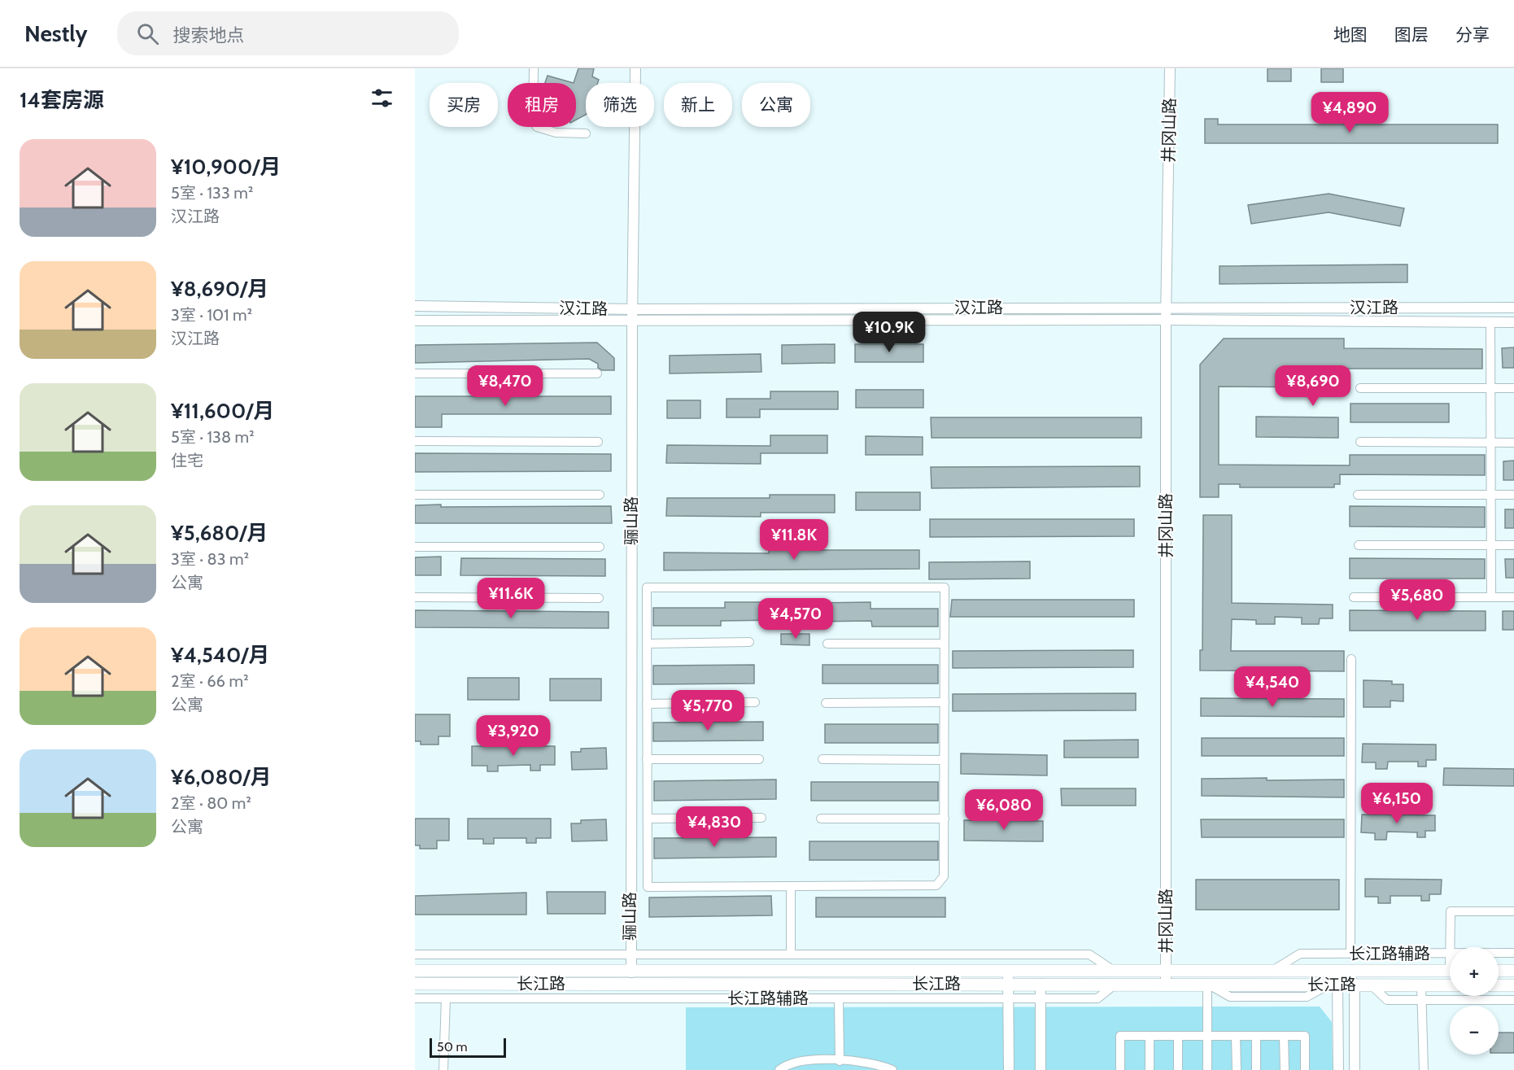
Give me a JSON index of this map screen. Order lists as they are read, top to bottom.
{
  "streets": {
    "main road": ["长江路"],
    "street": [
      "井冈山路",
      "汉江路",
      "骊山路",
      "长江路辅路"
    ]
  },
  "crossings": [
    ["井冈山路", "汉江路"],
    ["井冈山路", "长江路"],
    ["汉江路", "骊山路"],
    ["骊山路", "长江路"],
    ["长江路辅路", "长江路"]
  ],
  "scale_bar": "50 m",
  "page": {
    "header": "Nestly",
    "search": "搜索地点",
    "nav": ["地图", "图层", "分享"],
    "heading": "14套房源",
    "chip": [
      "买房",
      "租房",
      "筛选",
      "新上",
      "公寓"
    ],
    "price": [
      "¥4,890",
      "¥10.9K",
      "¥8,470",
      "¥8,690",
      "¥11.8K",
      "¥11.6K",
      "¥5,680",
      "¥4,570",
      "¥4,540",
      "¥5,770",
      "¥3,920",
      "¥6,150",
      "¥6,080",
      "¥4,830"
    ],
    "list": [
      {
        "name": "¥10,900/月",
        "note": "5室 · 133 m² · 汉江路"
      },
      {
        "name": "¥8,690/月",
        "note": "3室 · 101 m² · 汉江路"
      },
      {
        "name": "¥11,600/月",
        "note": "5室 · 138 m² · 住宅"
      },
      {
        "name": "¥5,680/月",
        "note": "3室 · 83 m² · 公寓"
      },
      {
        "name": "¥4,540/月",
        "note": "2室 · 66 m² · 公寓"
      },
      {
        "name": "¥6,080/月",
        "note": "2室 · 80 m² · 公寓"
      }
    ],
    "map_buttons": ["+", "−"],
    "scale": "50 m"
  }
}
